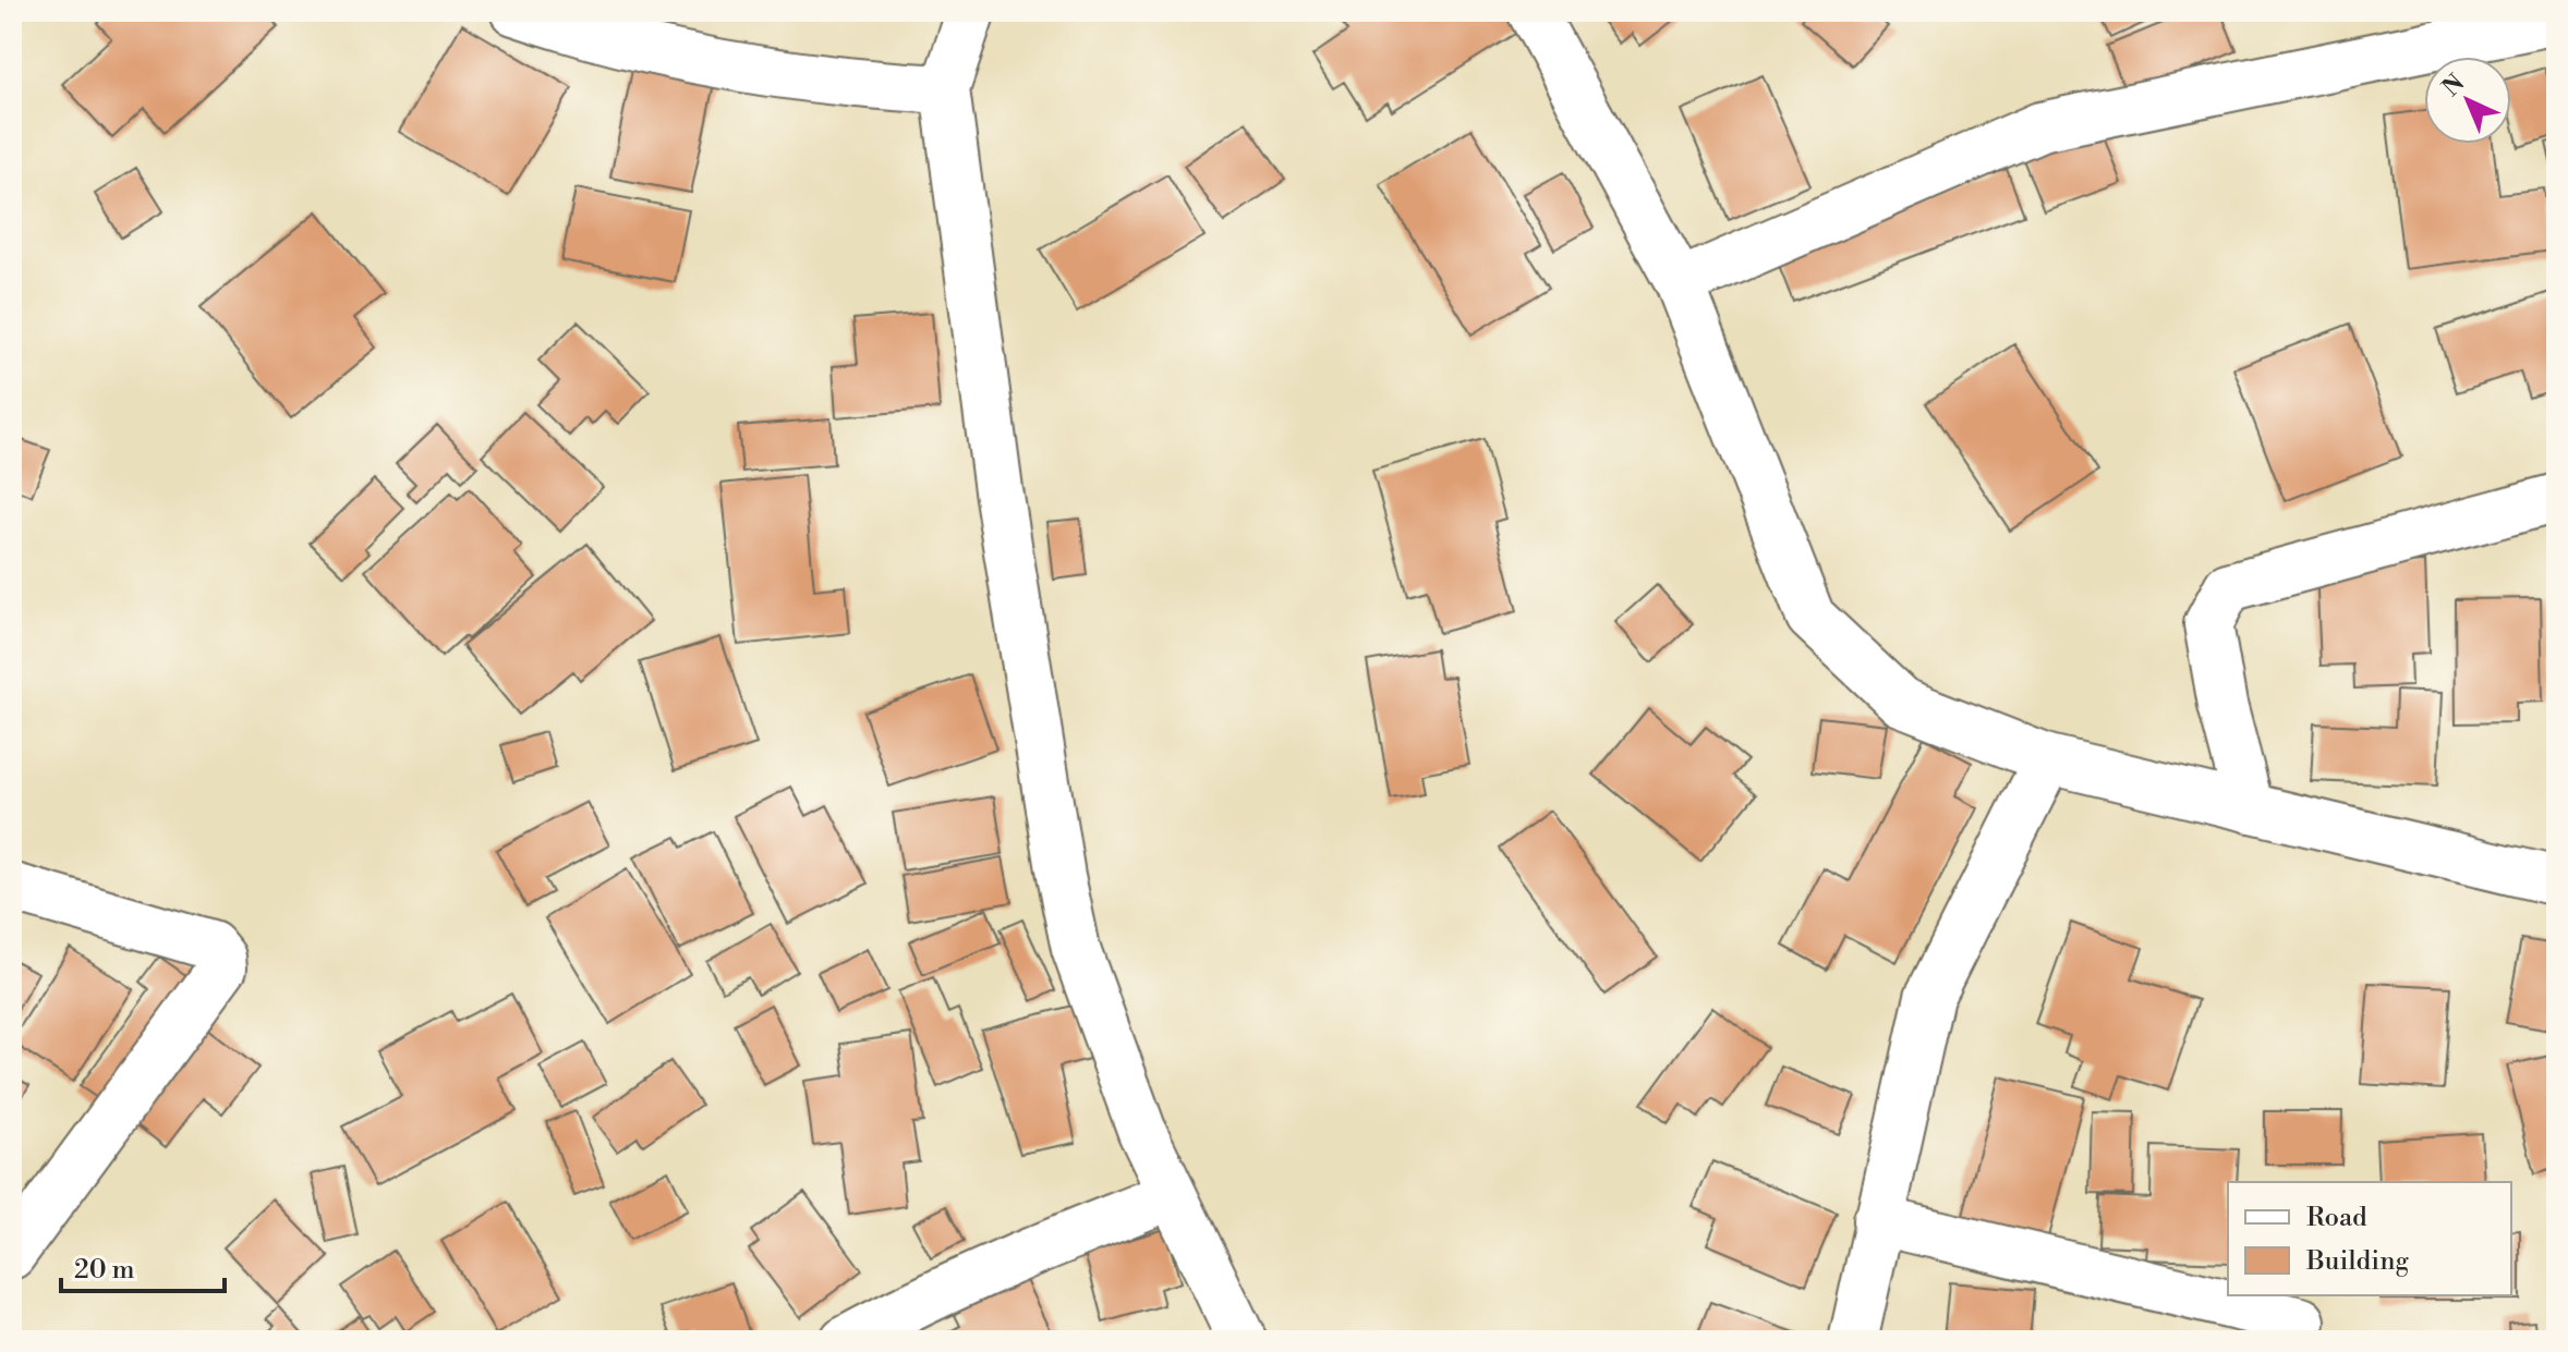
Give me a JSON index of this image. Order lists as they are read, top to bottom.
{
  "legend": ["Road", "Building"],
  "scale_bar": "20 m",
  "north": "top left"
}
